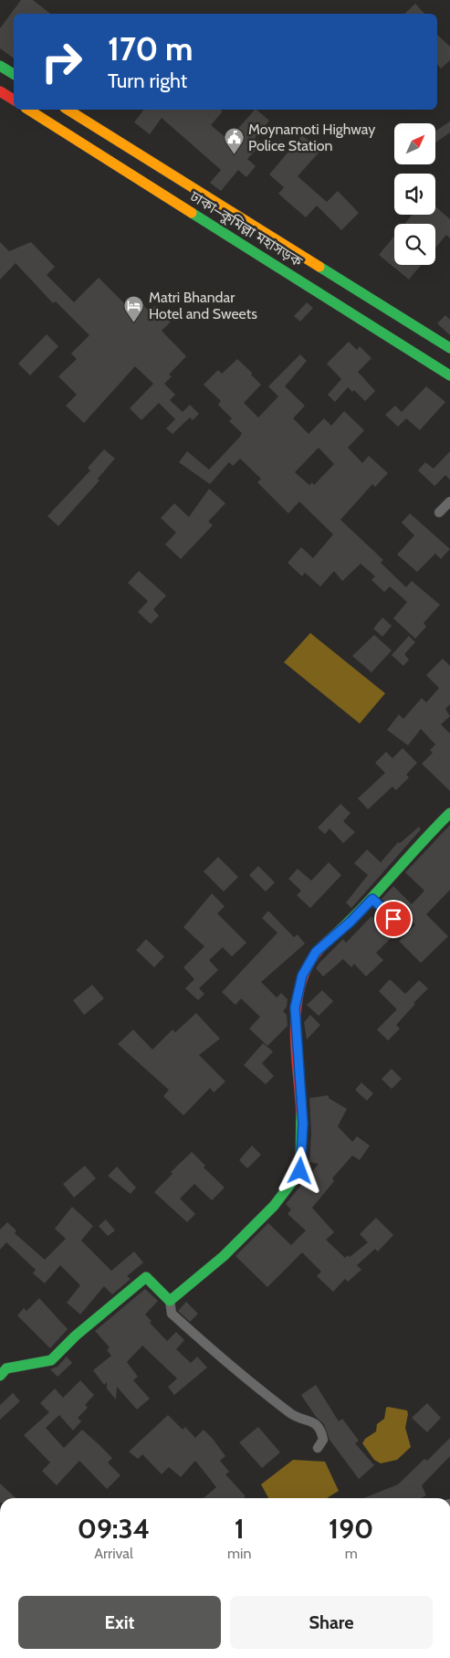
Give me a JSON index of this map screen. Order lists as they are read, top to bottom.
{
  "streets": {
    "main road": ["ঢাকা–কুমিল্লা মহাসড়ক"]
  },
  "places": {
    "public building": ["Moynamoti Highway Police Station"],
    "hotel": ["Matri Bhandar Hotel and Sweets"]
  },
  "north": "top right",
  "page": {
    "turn": ["170 m", "Turn right"],
    "eta": [
      "09:34",
      "Arrival",
      "1",
      "min",
      "190",
      "m"
    ],
    "buttons": ["Exit", "Share"]
  }
}
